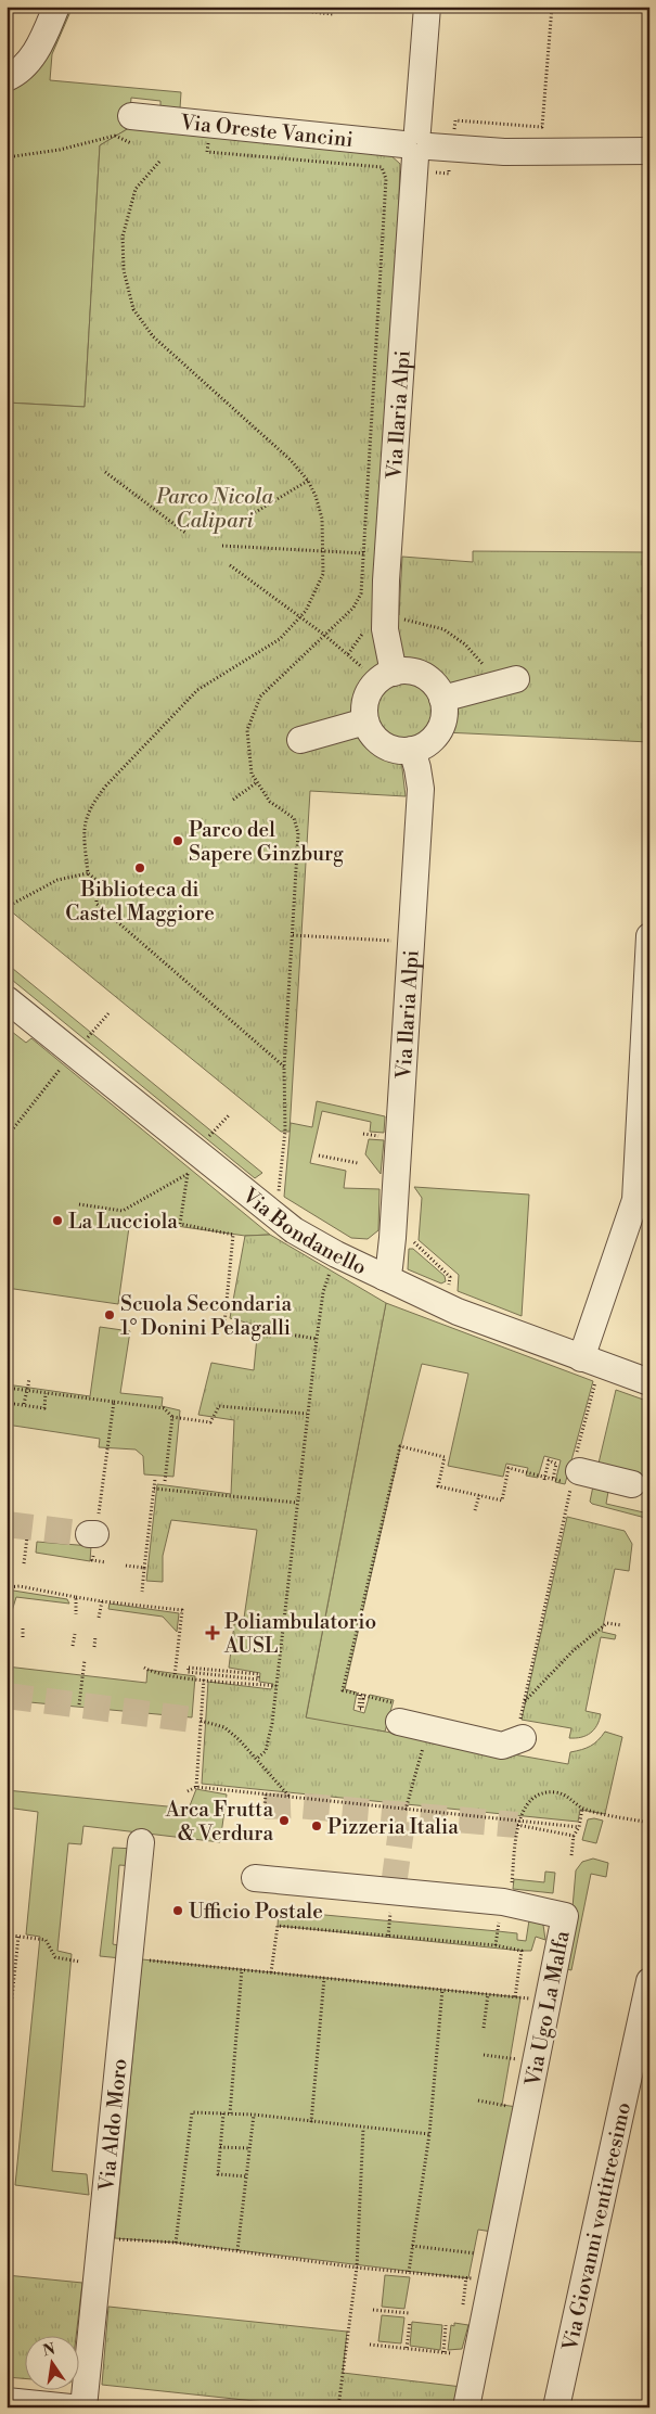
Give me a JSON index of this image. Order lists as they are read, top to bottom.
{
  "streets": {
    "street": [
      "Via Oreste Vancini",
      "Via Ilaria Alpi",
      "Via Bondanello",
      "Via Ugo La Malfa",
      "Via Aldo Moro",
      "Via Giovanni ventitreesimo"
    ]
  },
  "crossings": [
    ["Via Oreste Vancini", "Via Ilaria Alpi"],
    ["Via Ilaria Alpi", "Via Bondanello"]
  ],
  "parks": ["Parco Nicola Calipari"],
  "places": {
    "other": [
      "Parco del Sapere Ginzburg",
      "Biblioteca di Castel Maggiore",
      "La Lucciola",
      "Scuola Secondaria 1° Donini Pelagalli",
      "Arca Frutta & Verdura",
      "Pizzeria Italia",
      "Ufficio Postale"
    ],
    "health": ["Poliambulatorio AUSL"]
  },
  "north": "top"
}
